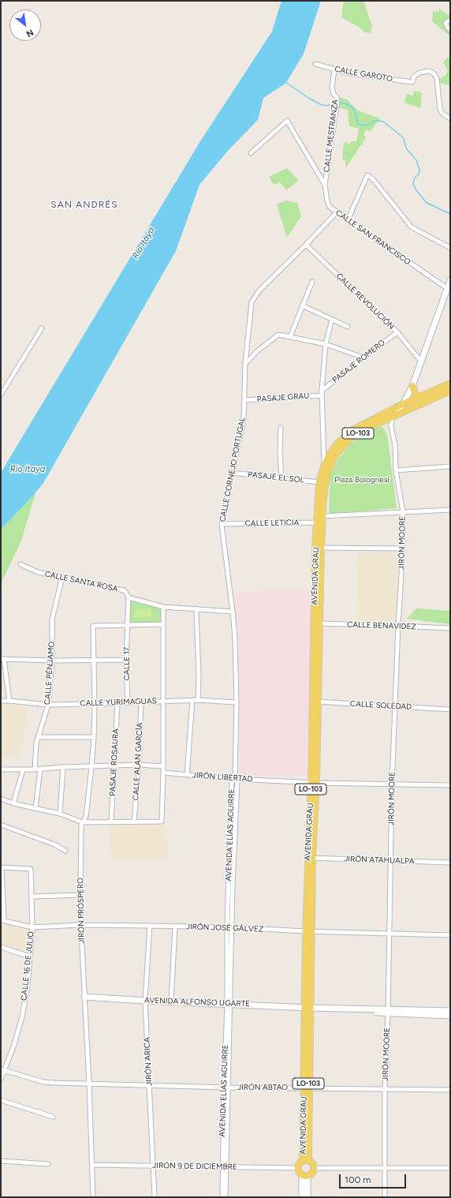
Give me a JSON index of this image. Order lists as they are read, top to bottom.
{
  "streets": {
    "main road": ["LO-103", "AVENIDA GRAU", "AVENIDA ALFONSO UGARTE"],
    "street": [
      "CALLE GAROTO",
      "CALLE MESTRANZA",
      "CALLE SAN FRANCISCO",
      "CALLE REVOLUCIÓN",
      "PASAJE ROMERO",
      "PASAJE GRAU",
      "CALLE CORNEJO PORTUGAL",
      "PASAJE EL SOL",
      "CALLE LETICIA",
      "JIRÓN MOORE",
      "CALLE SANTA ROSA",
      "CALLE BENAVIDEZ",
      "CALLE 17",
      "CALLE PÉNJAMO",
      "CALLE YURIMAGUAS",
      "CALLE SOLEDAD",
      "CALLE ALAN GARCÍA",
      "PASAJE ROSAURA",
      "JIRÓN LIBERTAD",
      "AVENIDA ELÍAS AGUIRRE",
      "JIRÓN ATAHUALPA",
      "JIRÓN PRÓSPERO",
      "JIRÓN JOSÉ GÁLVEZ",
      "CALLE 16 DE JULIO",
      "JIRÓN ARICA",
      "JIRÓN ABTAO",
      "JIRÓN 9 DE DICIEMBRE"
    ]
  },
  "crossings": [
    ["CALLE GAROTO", "CALLE MESTRANZA"],
    ["CALLE MESTRANZA", "CALLE SAN FRANCISCO"],
    ["CALLE SAN FRANCISCO", "CALLE CORNEJO PORTUGAL"],
    ["CALLE REVOLUCIÓN", "PASAJE ROMERO"],
    ["CALLE REVOLUCIÓN", "CALLE CORNEJO PORTUGAL"],
    ["PASAJE ROMERO", "PASAJE GRAU"],
    ["PASAJE ROMERO", "AVENIDA GRAU"],
    ["PASAJE GRAU", "CALLE CORNEJO PORTUGAL"],
    ["PASAJE GRAU", "AVENIDA GRAU"],
    ["LO-103", "CALLE LETICIA"],
    ["LO-103", "JIRÓN MOORE"],
    ["LO-103", "AVENIDA GRAU"],
    ["CALLE CORNEJO PORTUGAL", "PASAJE EL SOL"],
    ["CALLE CORNEJO PORTUGAL", "CALLE LETICIA"],
    ["CALLE CORNEJO PORTUGAL", "CALLE SANTA ROSA"],
    ["CALLE CORNEJO PORTUGAL", "CALLE YURIMAGUAS"],
    ["CALLE CORNEJO PORTUGAL", "JIRÓN LIBERTAD"],
    ["CALLE CORNEJO PORTUGAL", "AVENIDA ELÍAS AGUIRRE"],
    ["PASAJE EL SOL", "AVENIDA GRAU"],
    ["CALLE LETICIA", "JIRÓN MOORE"],
    ["CALLE LETICIA", "AVENIDA GRAU"],
    ["JIRÓN MOORE", "AVENIDA GRAU"],
    ["JIRÓN MOORE", "CALLE BENAVIDEZ"],
    ["JIRÓN MOORE", "CALLE SOLEDAD"],
    ["JIRÓN MOORE", "JIRÓN LIBERTAD"],
    ["JIRÓN MOORE", "JIRÓN ATAHUALPA"],
    ["JIRÓN MOORE", "JIRÓN JOSÉ GÁLVEZ"],
    ["JIRÓN MOORE", "AVENIDA ALFONSO UGARTE"],
    ["JIRÓN MOORE", "JIRÓN ABTAO"],
    ["AVENIDA GRAU", "CALLE BENAVIDEZ"],
    ["AVENIDA GRAU", "CALLE SOLEDAD"],
    ["AVENIDA GRAU", "JIRÓN LIBERTAD"],
    ["AVENIDA GRAU", "JIRÓN ATAHUALPA"],
    ["AVENIDA GRAU", "JIRÓN JOSÉ GÁLVEZ"],
    ["AVENIDA GRAU", "AVENIDA ALFONSO UGARTE"],
    ["AVENIDA GRAU", "JIRÓN ABTAO"],
    ["AVENIDA GRAU", "JIRÓN 9 DE DICIEMBRE"],
    ["CALLE SANTA ROSA", "CALLE 17"],
    ["CALLE SANTA ROSA", "CALLE PÉNJAMO"],
    ["CALLE 17", "CALLE YURIMAGUAS"],
    ["CALLE 17", "JIRÓN PRÓSPERO"],
    ["CALLE PÉNJAMO", "CALLE YURIMAGUAS"],
    ["CALLE YURIMAGUAS", "CALLE ALAN GARCÍA"],
    ["CALLE YURIMAGUAS", "PASAJE ROSAURA"],
    ["CALLE YURIMAGUAS", "JIRÓN PRÓSPERO"],
    ["JIRÓN LIBERTAD", "AVENIDA ELÍAS AGUIRRE"],
    ["AVENIDA ELÍAS AGUIRRE", "JIRÓN JOSÉ GÁLVEZ"],
    ["AVENIDA ELÍAS AGUIRRE", "AVENIDA ALFONSO UGARTE"],
    ["AVENIDA ELÍAS AGUIRRE", "JIRÓN ABTAO"],
    ["AVENIDA ELÍAS AGUIRRE", "JIRÓN 9 DE DICIEMBRE"],
    ["JIRÓN PRÓSPERO", "JIRÓN JOSÉ GÁLVEZ"],
    ["JIRÓN PRÓSPERO", "AVENIDA ALFONSO UGARTE"],
    ["JIRÓN PRÓSPERO", "JIRÓN ABTAO"],
    ["JIRÓN PRÓSPERO", "JIRÓN 9 DE DICIEMBRE"],
    ["JIRÓN JOSÉ GÁLVEZ", "CALLE 16 DE JULIO"],
    ["JIRÓN JOSÉ GÁLVEZ", "JIRÓN ARICA"],
    ["CALLE 16 DE JULIO", "JIRÓN ABTAO"],
    ["AVENIDA ALFONSO UGARTE", "JIRÓN ARICA"],
    ["JIRÓN ARICA", "JIRÓN ABTAO"],
    ["JIRÓN ARICA", "JIRÓN 9 DE DICIEMBRE"]
  ],
  "districts": ["SAN ANDRÉS"],
  "water": ["Río Itaya"],
  "parks": ["Plaza Bolognesi"],
  "scale_bar": "100 m",
  "north": "bottom right"
}
